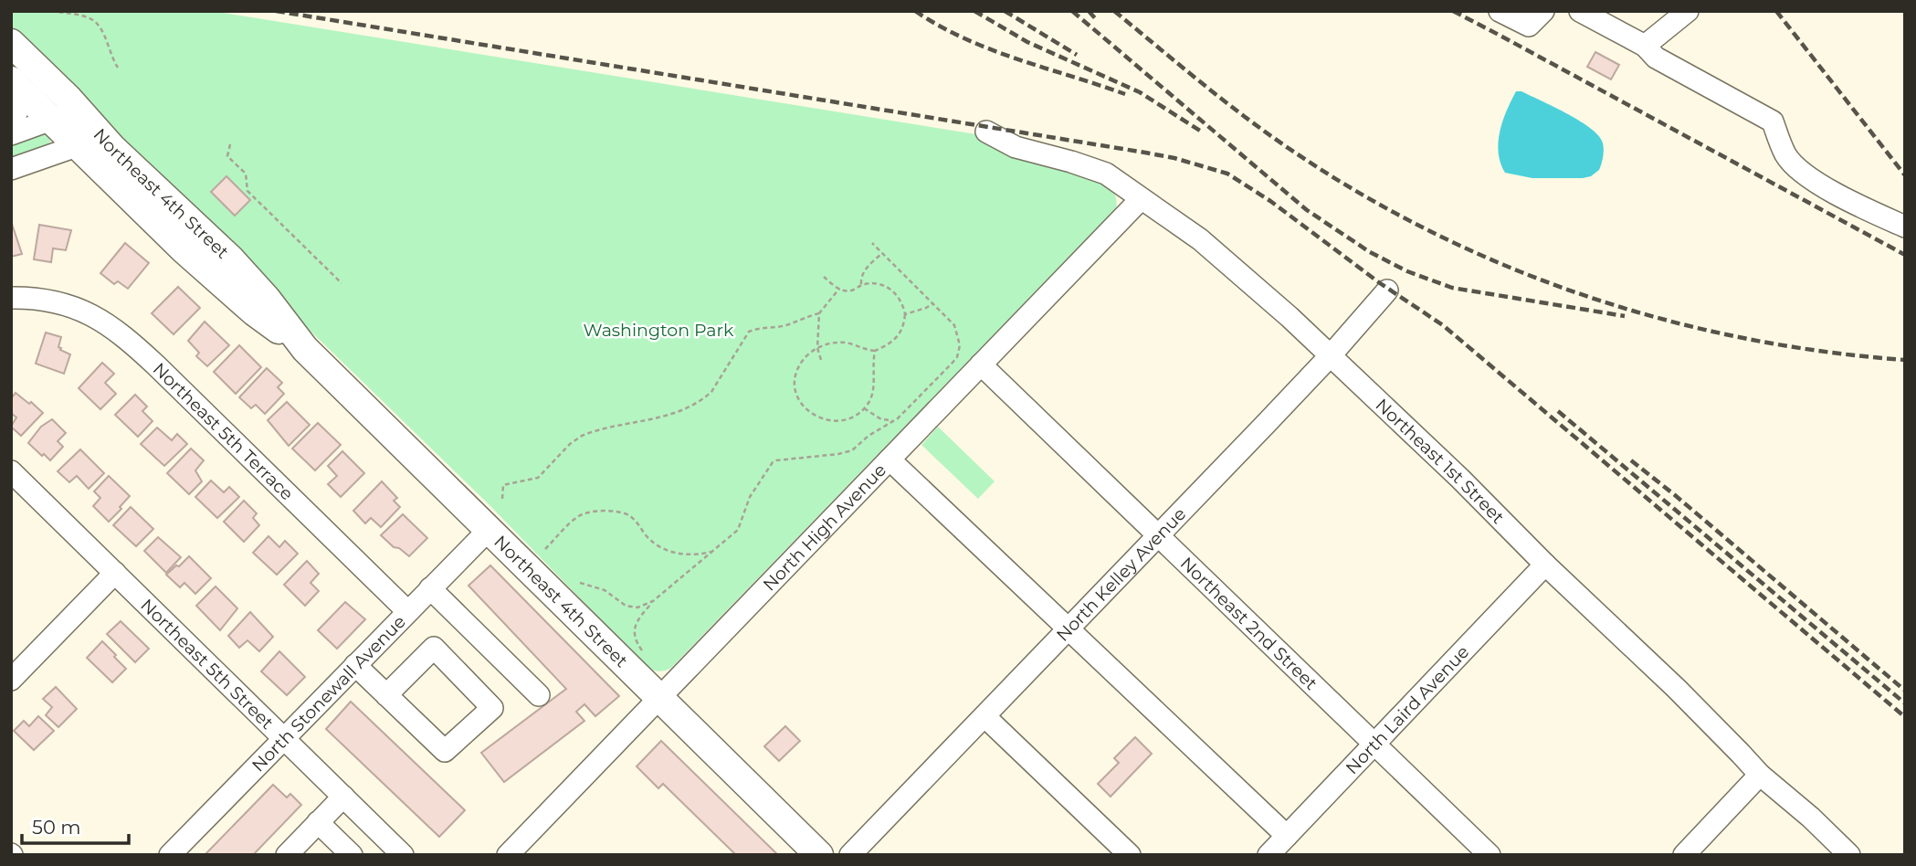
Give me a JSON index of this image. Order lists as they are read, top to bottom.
{
  "streets": {
    "main road": ["Northeast 4th Street"],
    "street": [
      "Northeast 5th Terrace",
      "Northeast 1st Street",
      "North High Avenue",
      "North Kelley Avenue",
      "Northeast 2nd Street",
      "Northeast 5th Street",
      "North Stonewall Avenue",
      "North Laird Avenue"
    ]
  },
  "crossings": [
    ["Northeast 4th Street", "North High Avenue"],
    ["Northeast 4th Street", "North Stonewall Avenue"],
    ["Northeast 5th Terrace", "North Stonewall Avenue"],
    ["Northeast 1st Street", "North High Avenue"],
    ["Northeast 1st Street", "North Kelley Avenue"],
    ["Northeast 1st Street", "North Laird Avenue"],
    ["North High Avenue", "Northeast 2nd Street"],
    ["North Kelley Avenue", "Northeast 2nd Street"],
    ["Northeast 2nd Street", "North Laird Avenue"],
    ["Northeast 5th Street", "North Stonewall Avenue"]
  ],
  "parks": ["Washington Park"],
  "scale_bar": "50 m"
}
